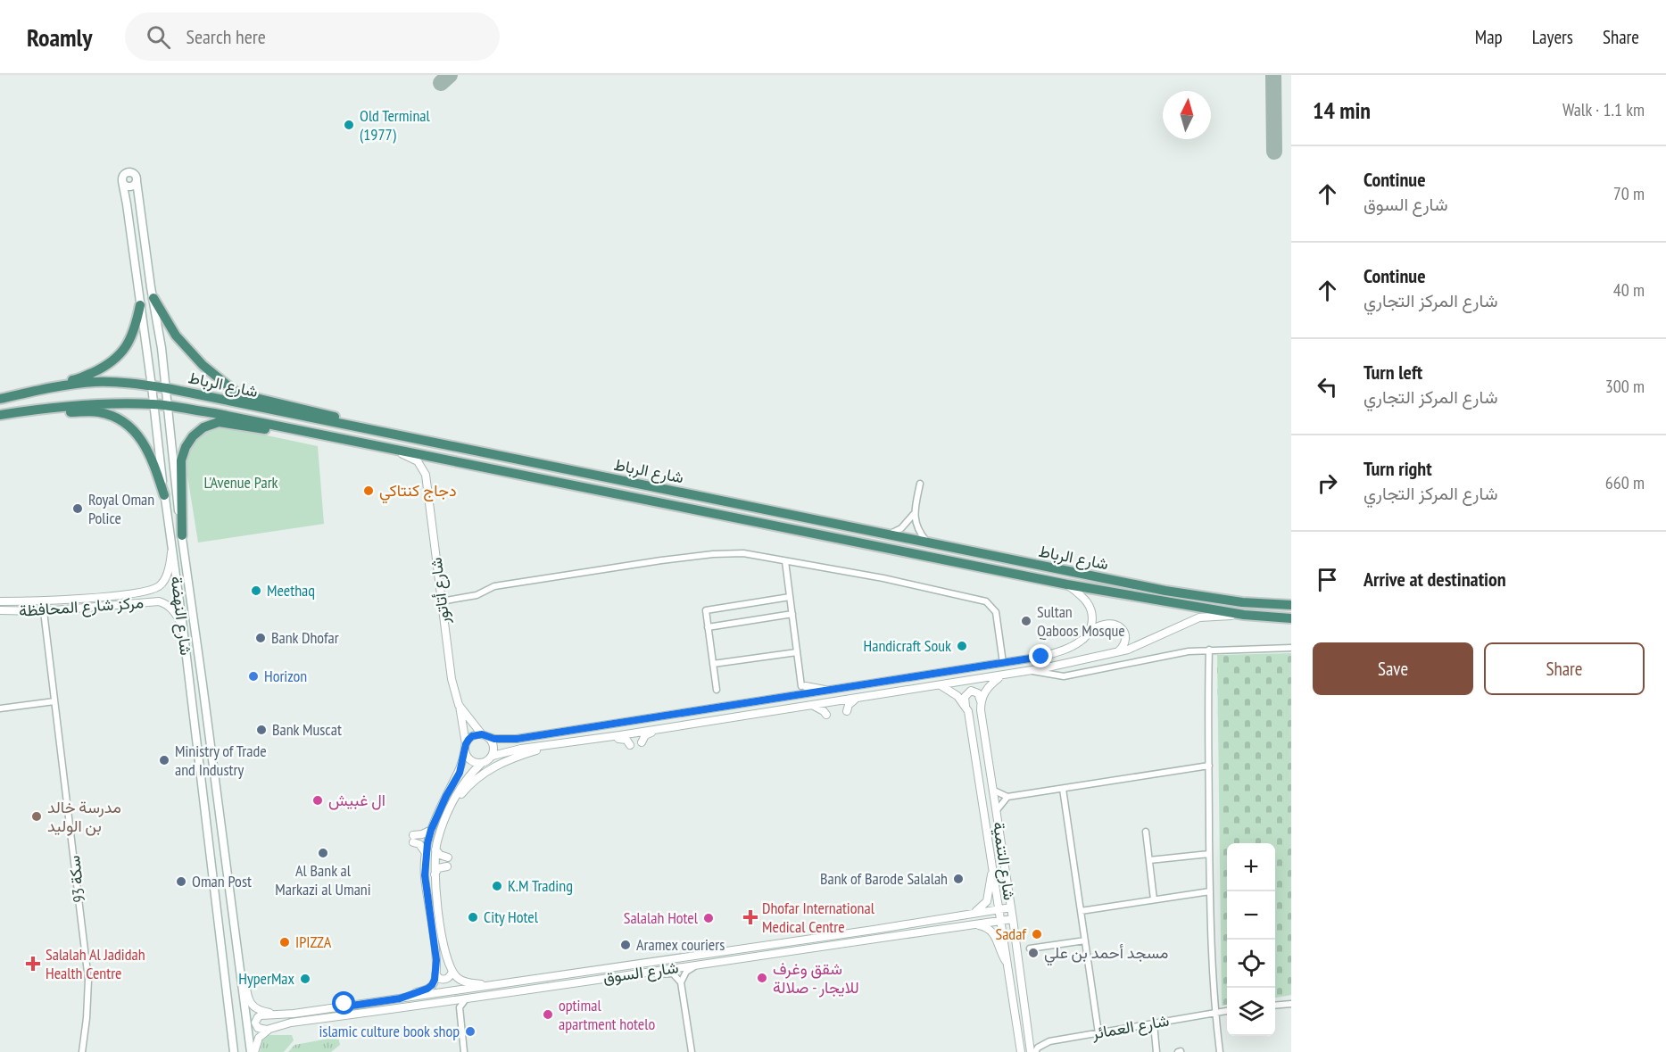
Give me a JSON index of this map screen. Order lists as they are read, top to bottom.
{
  "streets": {
    "highway": ["شارع الرباط"],
    "main road": ["شارع النهضة"],
    "street": [
      "شارع أتاتور",
      "مركز شارع المحافظة",
      "شارع التنمية",
      "سكة 93",
      "شارع السوق",
      "شارع العمائر"
    ]
  },
  "crossings": [
    ["شارع الرباط", "شارع أتاتور"],
    ["شارع الرباط", "شارع النهضة"],
    ["مركز شارع المحافظة", "شارع النهضة"],
    ["مركز شارع المحافظة", "سكة 93"],
    ["شارع التنمية", "شارع السوق"]
  ],
  "parks": ["L'Avenue Park"],
  "places": {
    "other": [
      "Old Terminal (1977)",
      "دجاج كنتاكي",
      "Royal Oman Police",
      "Meethaq",
      "Sultan Qaboos Mosque",
      "Bank Dhofar",
      "Handicraft Souk",
      "Horizon",
      "Bank Muscat",
      "Ministry of Trade and Industry",
      "ال غبيش",
      "مدرسة خالد بن الوليد",
      "Al Bank al Markazi al Umani",
      "Bank of Barode Salalah",
      "Oman Post",
      "K.M Trading",
      "City Hotel",
      "Salalah Hotel",
      "Sadaf",
      "IPIZZA",
      "Aramex couriers",
      "مسجد أحمد بن علي",
      "شقق وغرف للايجار - صلالة",
      "HyperMax",
      "optimal apartment hotelo",
      "islamic culture book shop"
    ],
    "health": ["Dhofar International Medical Centre", "Salalah Al Jadidah Health Centre"]
  },
  "north": "top",
  "page": {
    "header": "Roamly",
    "search": "Search here",
    "nav": ["Map", "Layers", "Share"],
    "heading": ["14 min", "Walk · 1.1 km"],
    "list": [
      ["Continue", "شارع السوق", "70 m"],
      ["Continue", "شارع المركز التجاري", "40 m"],
      ["Turn left", "شارع المركز التجاري", "300 m"],
      ["Turn right", "شارع المركز التجاري", "660 m"],
      "Arrive at destination"
    ],
    "buttons": ["Save", "Share"],
    "map_buttons": ["+", "−"]
  }
}
